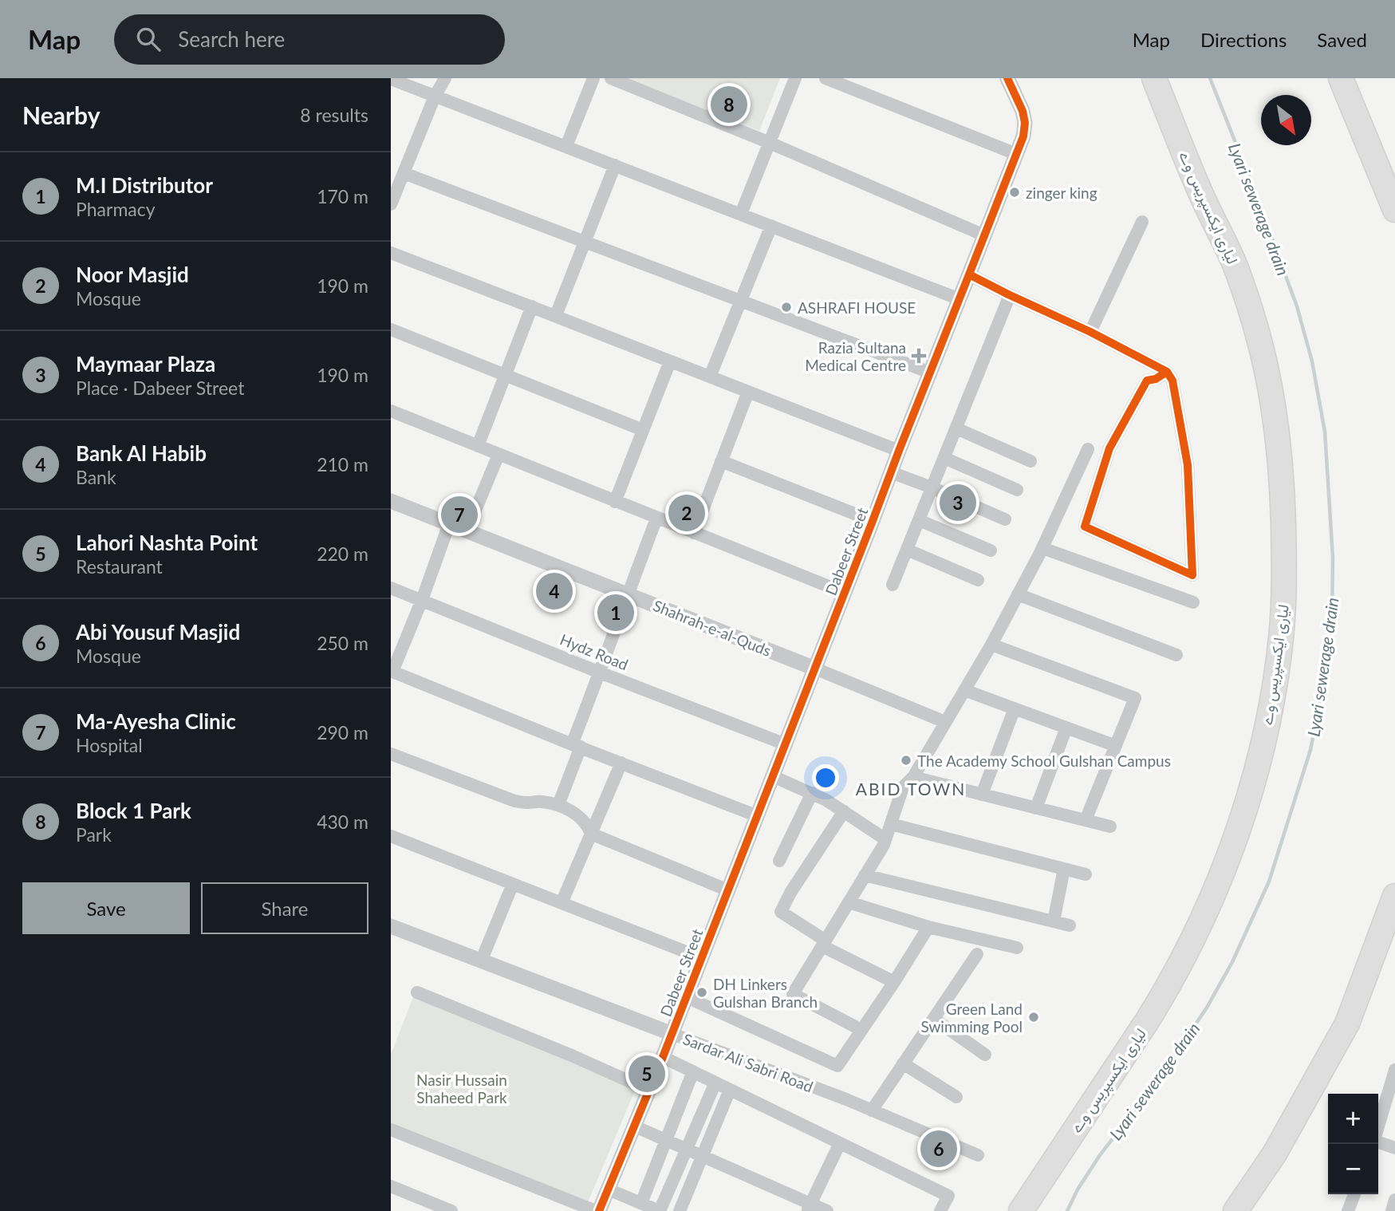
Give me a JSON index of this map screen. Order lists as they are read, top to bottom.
{
  "streets": {
    "highway": ["لیاری ایکسپریس وے"],
    "street": [
      "Dabeer Street",
      "Shahrah-e-al-Quds",
      "Hydz Road",
      "Sardar Ali Sabri Road"
    ]
  },
  "crossings": [
    ["Dabeer Street", "Shahrah-e-al-Quds"],
    ["Dabeer Street", "Hydz Road"],
    ["Dabeer Street", "Sardar Ali Sabri Road"]
  ],
  "districts": ["ABID TOWN"],
  "water": ["Lyari sewerage drain"],
  "parks": ["Nasir Hussain Shaheed Park"],
  "places": {
    "other": [
      "zinger king",
      "ASHRAFI HOUSE",
      "The Academy School Gulshan Campus",
      "DH Linkers Gulshan Branch",
      "Green Land Swimming Pool"
    ],
    "health": ["Razia Sultana Medical Centre"]
  },
  "north": "bottom right",
  "page": {
    "header": "Map",
    "search": "Search here",
    "nav": ["Map", "Directions", "Saved"],
    "heading": ["Nearby", "8 results"],
    "pins": [
      "8",
      "3",
      "2",
      "7",
      "4",
      "1",
      "5",
      "6"
    ],
    "list": [
      {
        "mark": "1",
        "name": "M.I Distributor",
        "note": "Pharmacy",
        "value": "170 m"
      },
      {
        "mark": "2",
        "name": "Noor Masjid",
        "note": "Mosque",
        "value": "190 m"
      },
      {
        "mark": "3",
        "name": "Maymaar Plaza",
        "note": "Place · Dabeer Street",
        "value": "190 m"
      },
      {
        "mark": "4",
        "name": "Bank Al Habib",
        "note": "Bank",
        "value": "210 m"
      },
      {
        "mark": "5",
        "name": "Lahori Nashta Point",
        "note": "Restaurant",
        "value": "220 m"
      },
      {
        "mark": "6",
        "name": "Abi Yousuf Masjid",
        "note": "Mosque",
        "value": "250 m"
      },
      {
        "mark": "7",
        "name": "Ma-Ayesha Clinic",
        "note": "Hospital",
        "value": "290 m"
      },
      {
        "mark": "8",
        "name": "Block 1 Park",
        "note": "Park",
        "value": "430 m"
      }
    ],
    "buttons": ["Save", "Share"],
    "map_buttons": ["+", "−"]
  }
}
